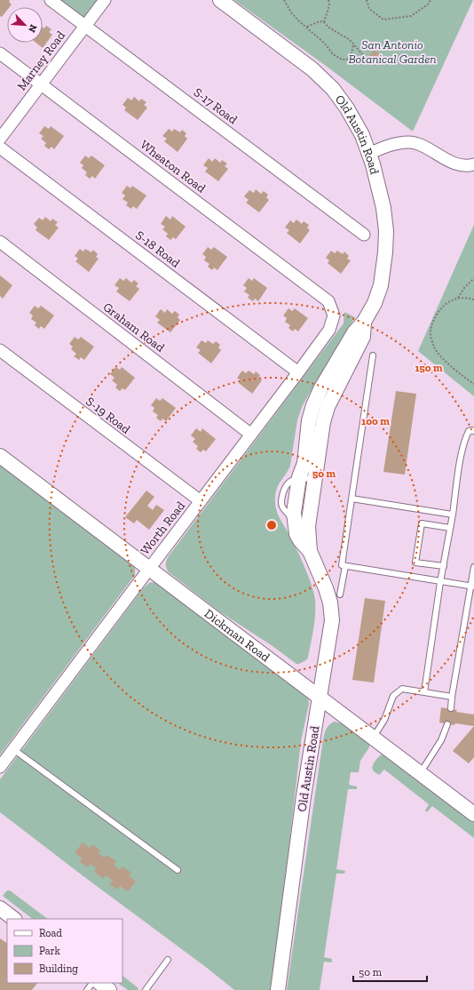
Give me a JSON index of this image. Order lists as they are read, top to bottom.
{
  "streets": {
    "street": [
      "Marney Road",
      "S-17 Road",
      "Old Austin Road",
      "Wheaton Road",
      "S-18 Road",
      "Graham Road",
      "S-19 Road",
      "Worth Road",
      "Dickman Road"
    ]
  },
  "crossings": [
    ["Marney Road", "S-17 Road"],
    ["Marney Road", "Wheaton Road"],
    ["Old Austin Road", "Dickman Road"],
    ["Wheaton Road", "Worth Road"],
    ["S-18 Road", "Worth Road"],
    ["Graham Road", "Worth Road"],
    ["S-19 Road", "Worth Road"],
    ["Worth Road", "Dickman Road"]
  ],
  "parks": ["San Antonio Botanical Garden"],
  "legend": ["Road", "Park", "Building"],
  "scale_bar": "50 m",
  "north": "bottom right",
  "rings": ["150 m", "100 m", "50 m"]
}
